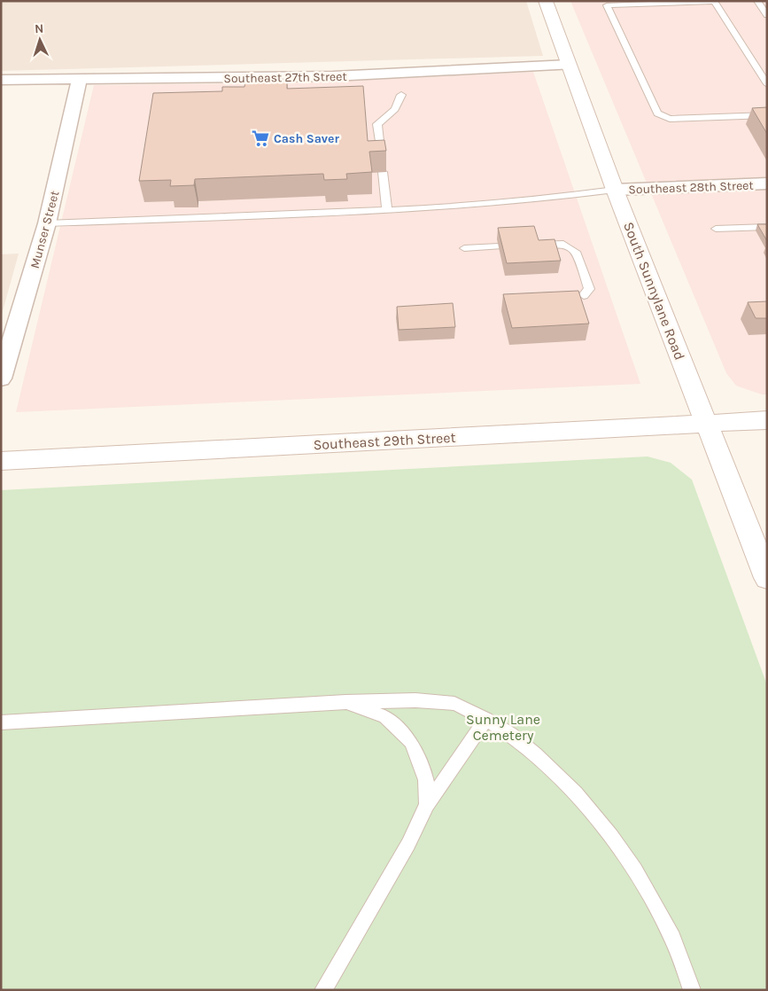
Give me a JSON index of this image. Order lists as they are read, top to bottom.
{
  "streets": {
    "main road": ["South Sunnylane Road", "Southeast 29th Street"],
    "street": ["Southeast 27th Street", "Southeast 28th Street", "Munser Street"]
  },
  "crossings": [
    ["Southeast 27th Street", "Munser Street"],
    ["Southeast 27th Street", "South Sunnylane Road"],
    ["Southeast 28th Street", "South Sunnylane Road"],
    ["South Sunnylane Road", "Southeast 29th Street"]
  ],
  "parks": ["Sunny Lane Cemetery"],
  "places": {
    "supermarket": ["Cash Saver"]
  },
  "north": "top"
}
